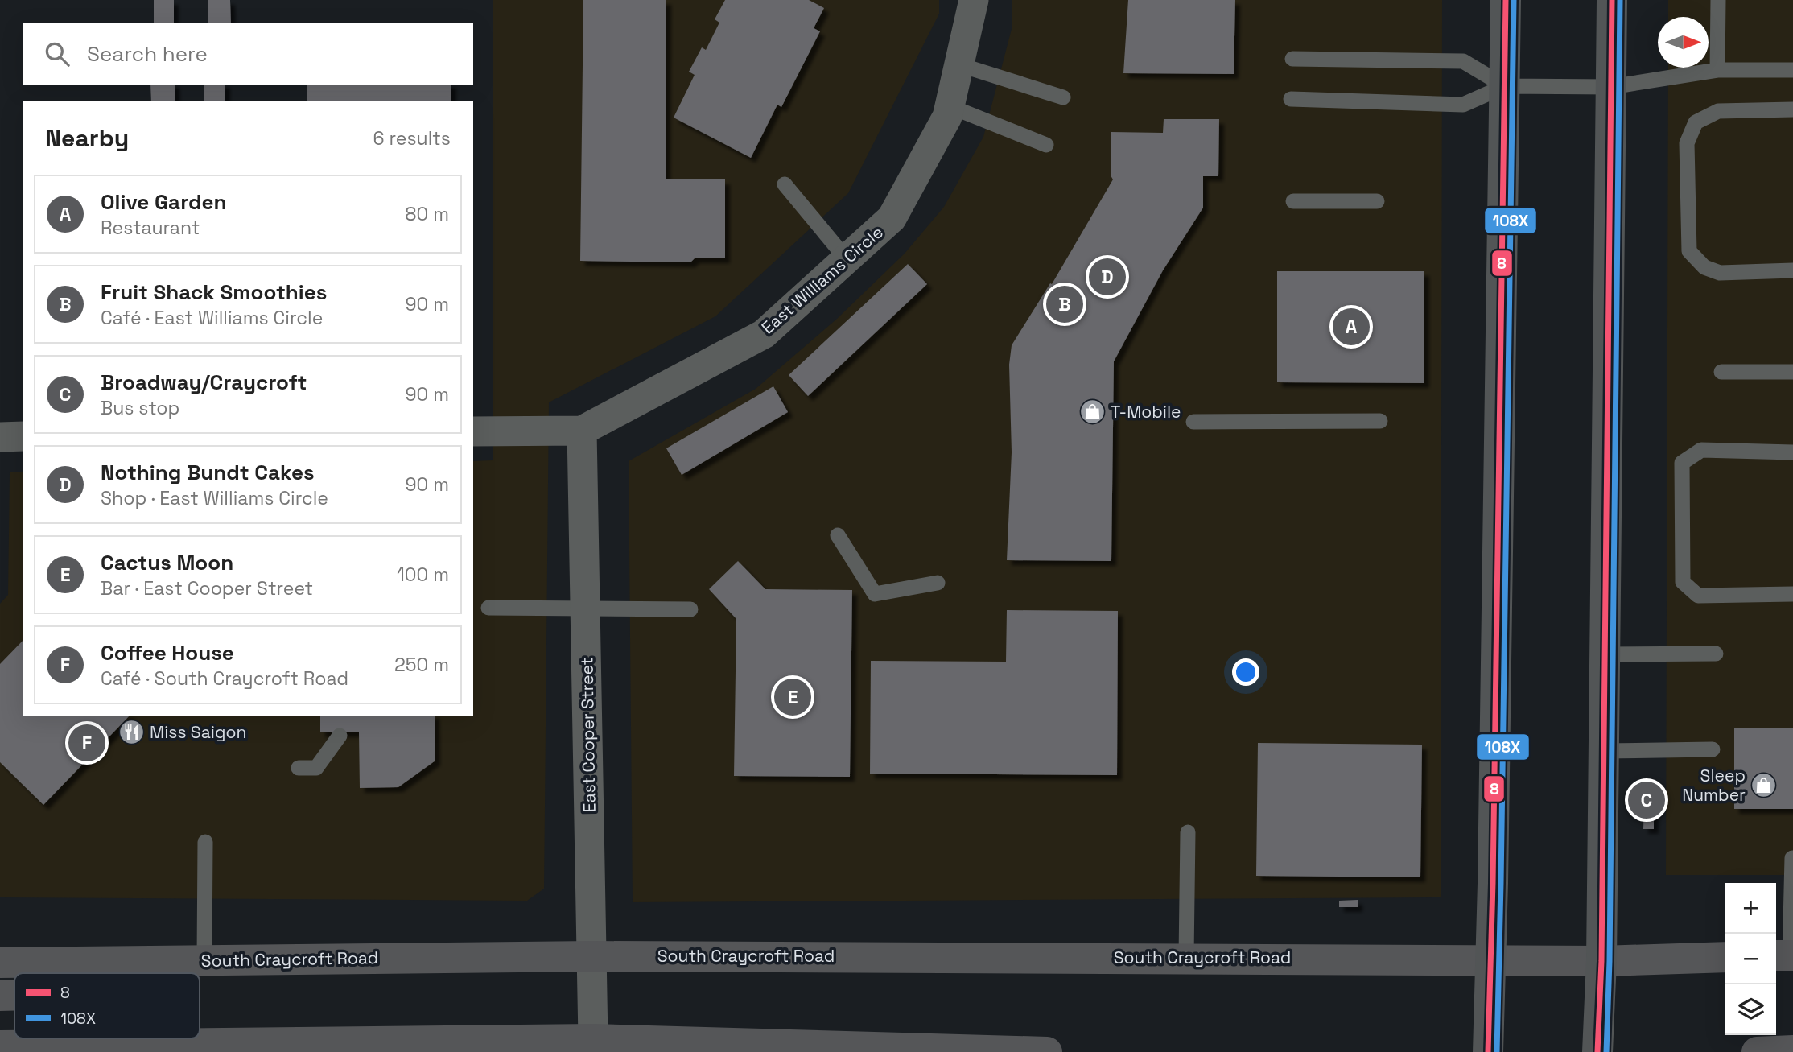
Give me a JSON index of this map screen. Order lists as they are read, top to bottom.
{
  "streets": {
    "main road": ["South Craycroft Road"],
    "street": ["East Williams Circle", "East Cooper Street"]
  },
  "crossings": [
    ["East Williams Circle", "East Cooper Street"],
    ["East Cooper Street", "South Craycroft Road"]
  ],
  "places": {
    "shop": ["T-Mobile", "Sleep Number"],
    "restaurant": ["Miss Saigon"]
  },
  "lines": ["transit line 8", "transit line 108X"],
  "legend": ["8", "108X"],
  "north": "right",
  "page": {
    "search": "Search here",
    "heading": ["Nearby", "6 results"],
    "list": [
      {
        "mark": "A",
        "name": "Olive Garden",
        "note": "Restaurant",
        "value": "80 m"
      },
      {
        "mark": "B",
        "name": "Fruit Shack Smoothies",
        "note": "Café · East Williams Circle",
        "value": "90 m"
      },
      {
        "mark": "C",
        "name": "Broadway/Craycroft",
        "note": "Bus stop",
        "value": "90 m"
      },
      {
        "mark": "D",
        "name": "Nothing Bundt Cakes",
        "note": "Shop · East Williams Circle",
        "value": "90 m"
      },
      {
        "mark": "E",
        "name": "Cactus Moon",
        "note": "Bar · East Cooper Street",
        "value": "100 m"
      },
      {
        "mark": "F",
        "name": "Coffee House",
        "note": "Café · South Craycroft Road",
        "value": "250 m"
      }
    ],
    "pins": [
      "D",
      "B",
      "A",
      "E",
      "F",
      "C"
    ],
    "map_buttons": ["+", "−"]
  }
}
